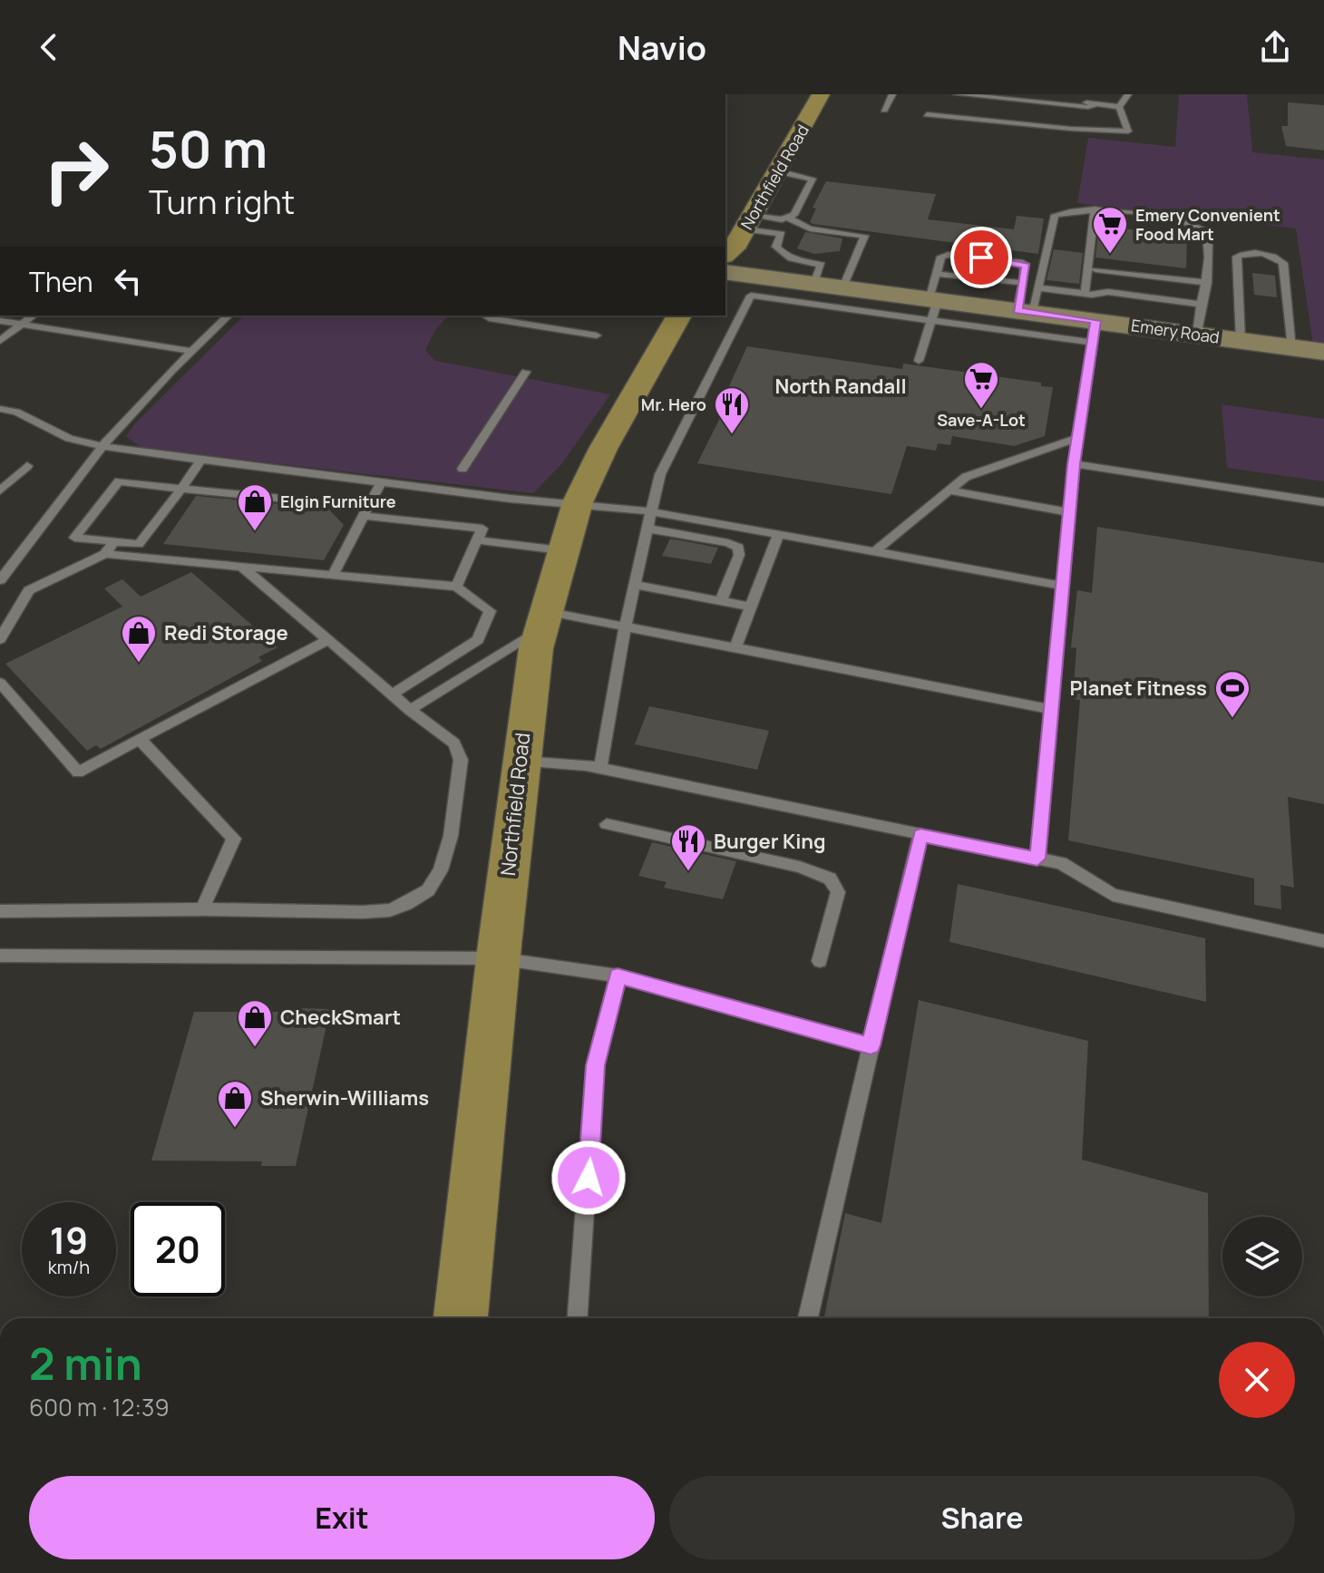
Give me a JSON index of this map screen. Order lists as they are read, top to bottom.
{
  "streets": {
    "main road": ["Northfield Road", "Emery Road"]
  },
  "districts": ["North Randall"],
  "places": {
    "supermarket": ["Emery Convenient Food Mart", "Save-A-Lot"],
    "restaurant": ["Mr. Hero", "Burger King"],
    "shop": [
      "Elgin Furniture",
      "Redi Storage",
      "CheckSmart",
      "Sherwin-Williams"
    ],
    "sports": ["Planet Fitness"]
  },
  "page": {
    "header": "Navio",
    "turn": ["50 m", "Turn right"],
    "then": "Then",
    "speed": "19 km/h",
    "limit": "20",
    "heading": ["2 min", "600 m · 12:39"],
    "buttons": ["Exit", "Share"]
  }
}
